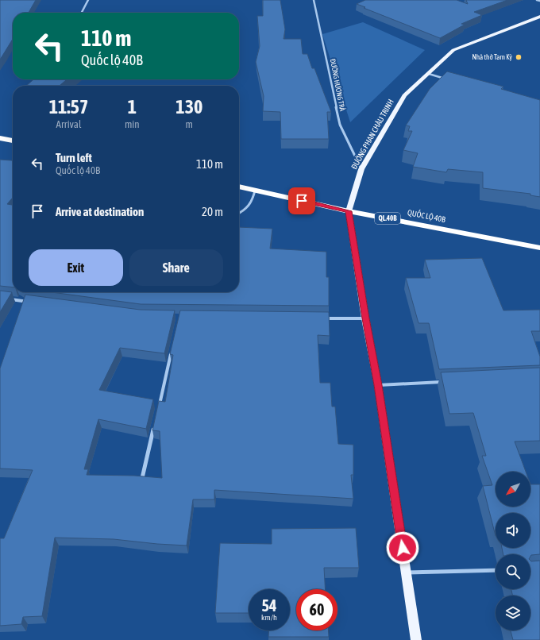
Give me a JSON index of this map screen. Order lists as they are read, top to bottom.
{
  "streets": {
    "highway": ["QUỐC LỘ 40B", "QL.40B"],
    "main road": ["ĐƯỜNG PHAN CHÂU TRINH"],
    "street": ["ĐƯỜNG HƯƠNG TRÀ"]
  },
  "crossings": [
    ["ĐƯỜNG HƯƠNG TRÀ", "ĐƯỜNG PHAN CHÂU TRINH"],
    ["ĐƯỜNG PHAN CHÂU TRINH", "QUỐC LỘ 40B"]
  ],
  "places": ["Nhà thờ Tam Kỳ"],
  "north": "bottom left",
  "page": {
    "turn": ["110 m", "Quốc lộ 40B"],
    "eta": [
      "11:57",
      "Arrival",
      "1",
      "min",
      "130",
      "m"
    ],
    "list": [
      {
        "name": "Turn left",
        "note": "Quốc lộ 40B",
        "value": "110 m"
      },
      {
        "name": "Arrive at destination",
        "value": "20 m"
      }
    ],
    "buttons": ["Exit", "Share"],
    "speed": "54 km/h",
    "limit": "60"
  }
}
